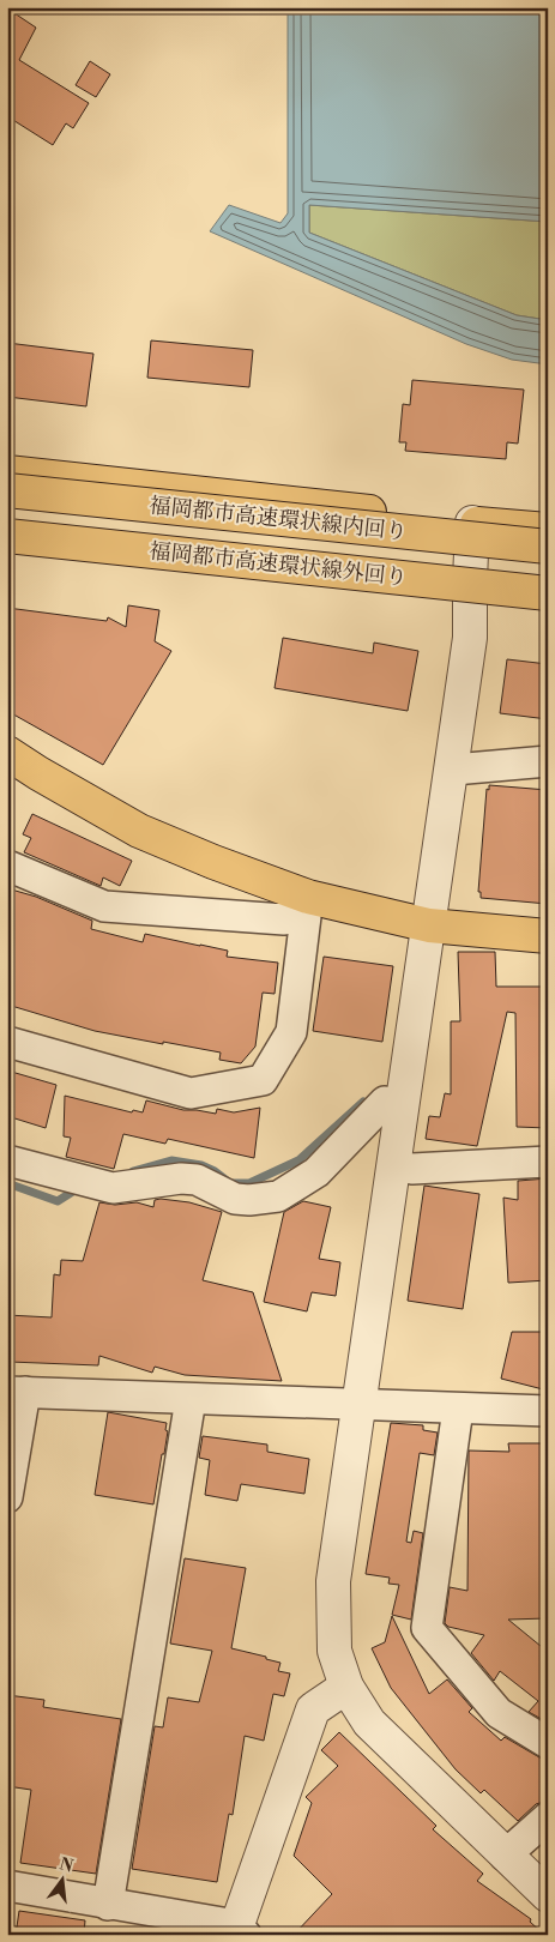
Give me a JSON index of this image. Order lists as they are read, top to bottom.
{
  "streets": {
    "main road": ["福岡都市高速環状線内回り", "福岡都市高速環状線外回り"]
  },
  "north": "top"
}
